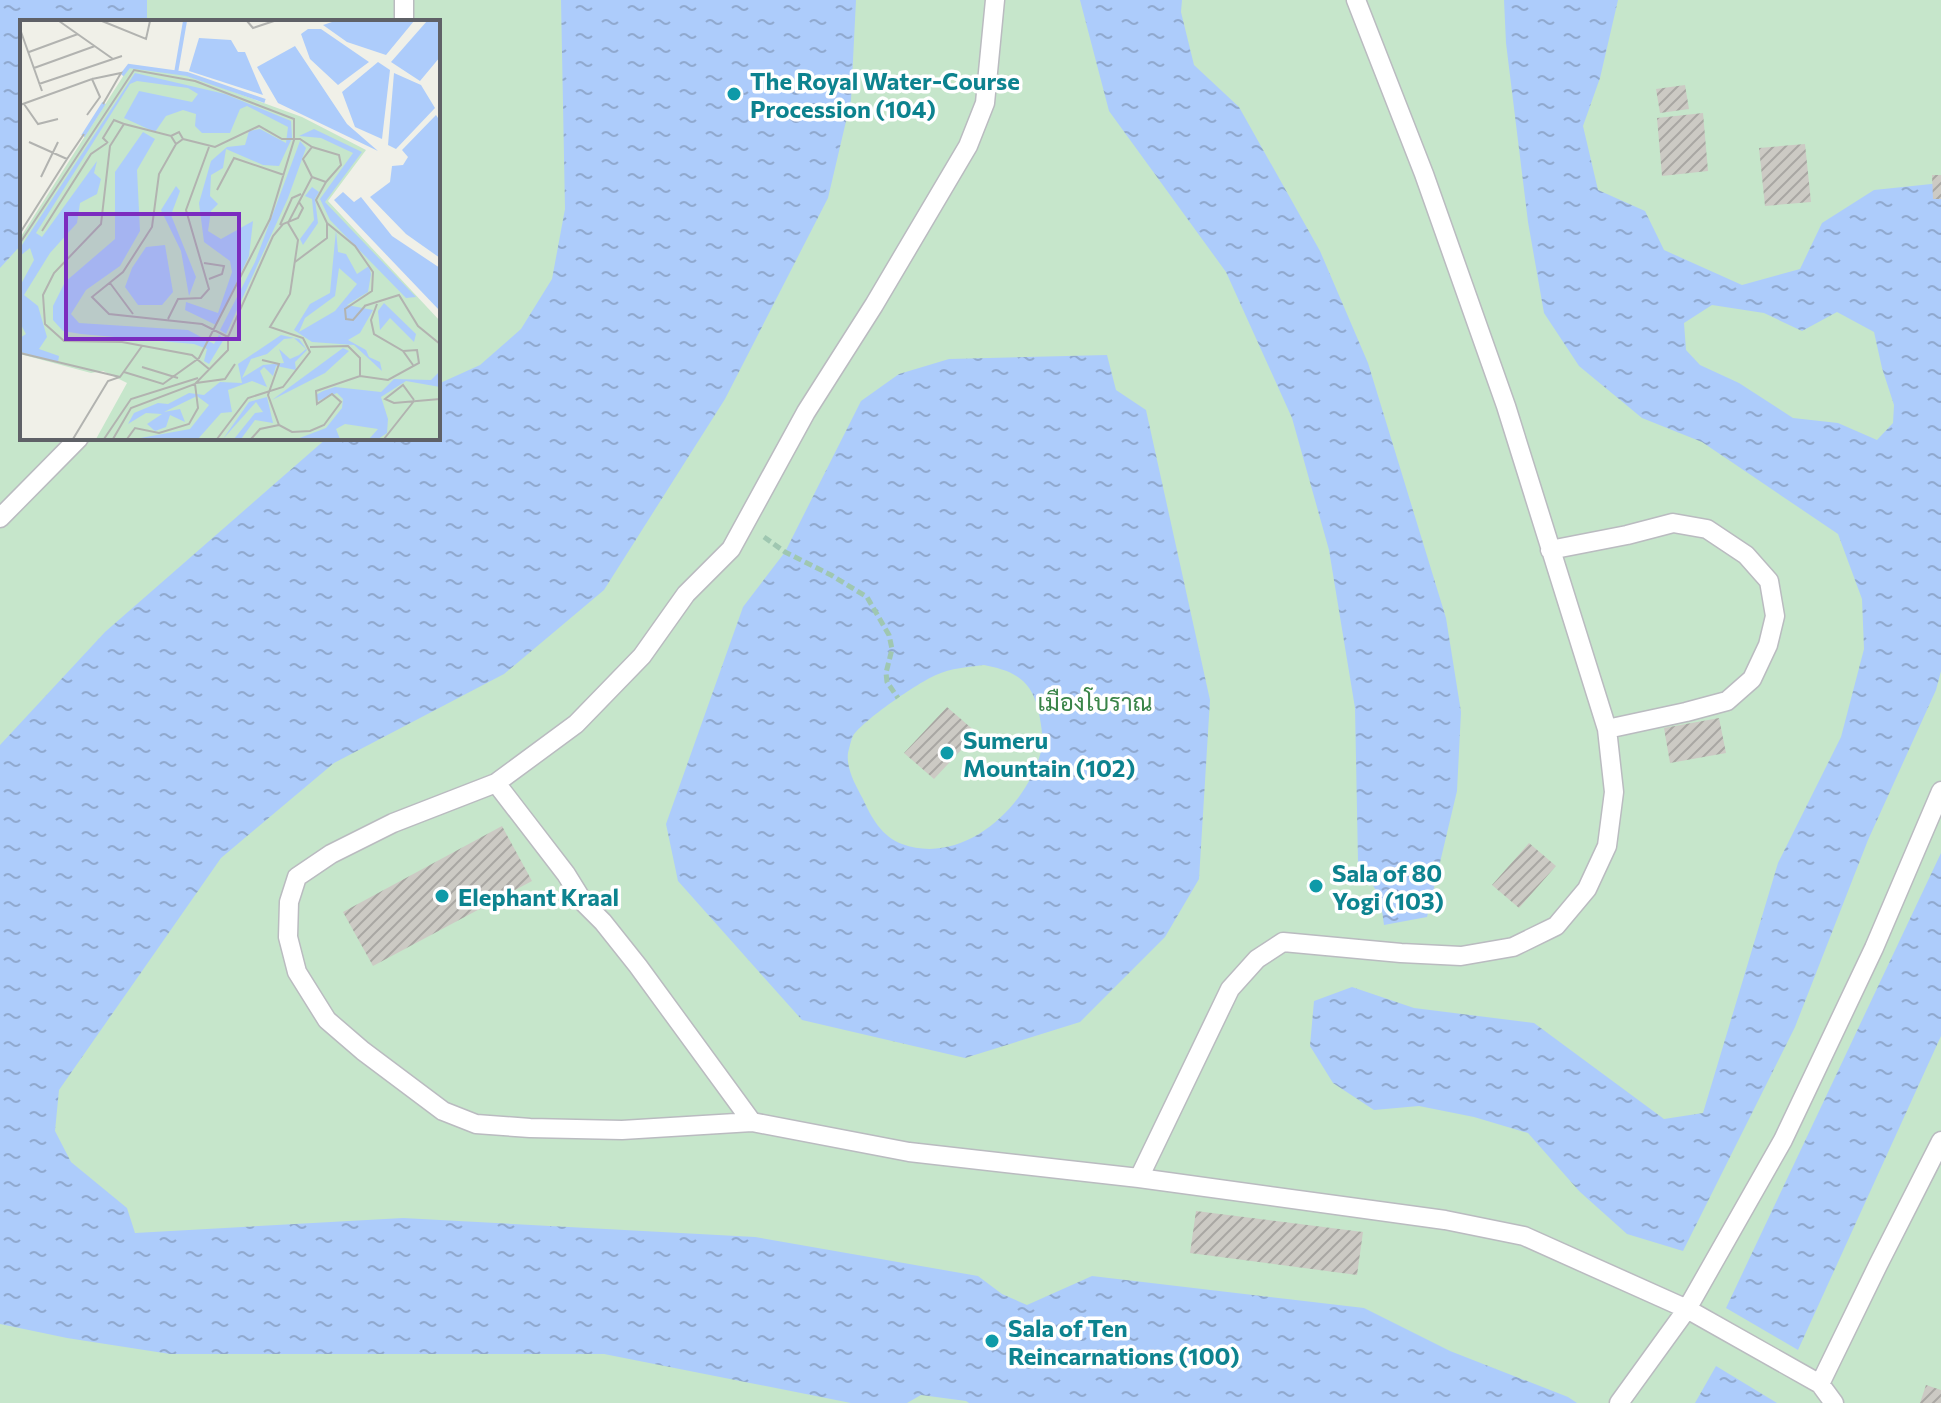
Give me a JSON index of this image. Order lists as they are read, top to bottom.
{
  "parks": ["เมืองโบราณ"],
  "places": [
    "The Royal Water-Course Procession (104)",
    "Sumeru Mountain (102)",
    "Sala of 80 Yogi (103)",
    "Elephant Kraal",
    "Sala of Ten Reincarnations (100)"
  ]
}
